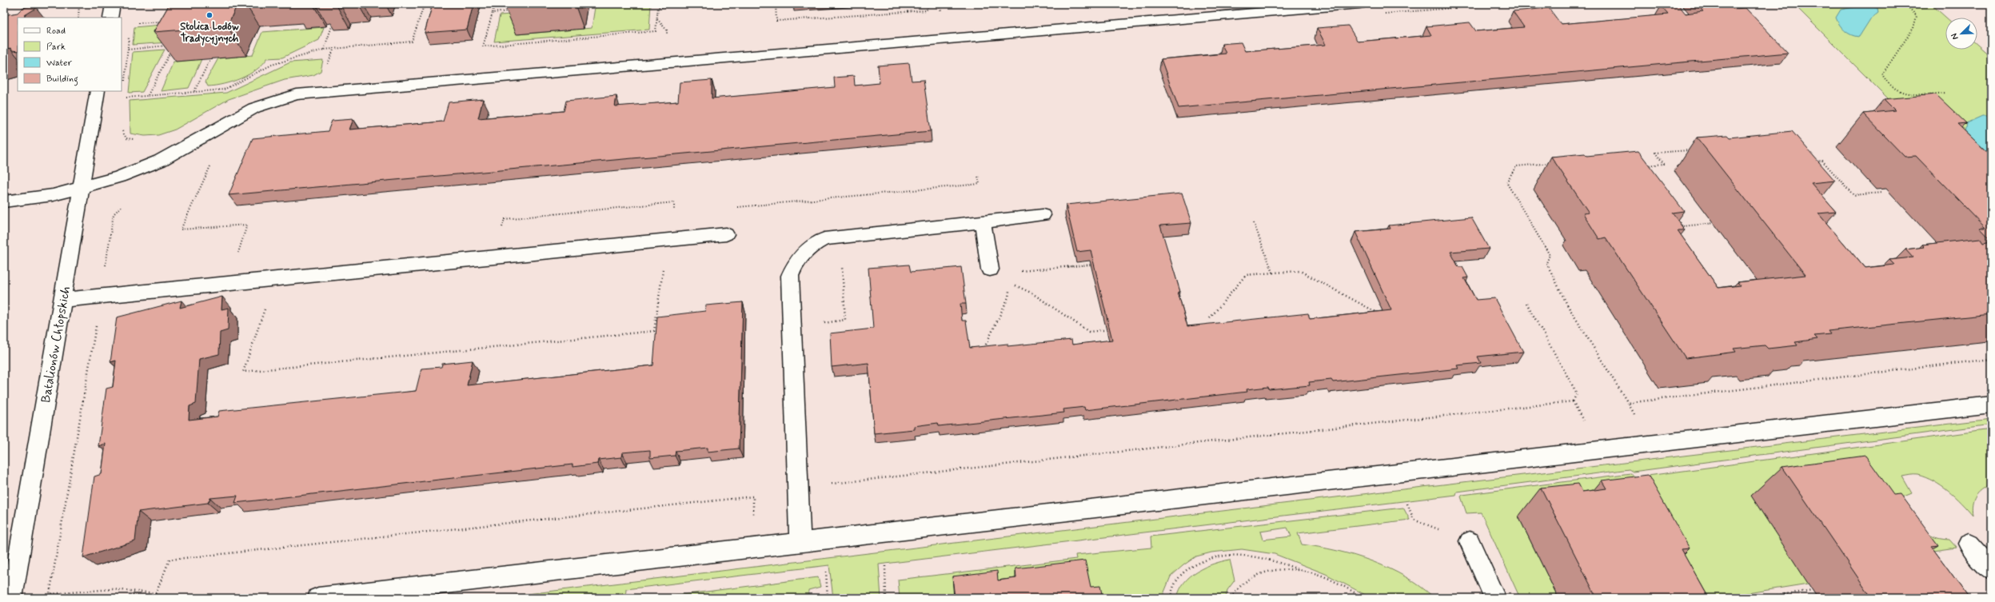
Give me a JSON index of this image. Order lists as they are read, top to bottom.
{
  "streets": {
    "street": ["Batalionów Chłopskich"]
  },
  "places": ["Stolica Lodów Tradycyjnych"],
  "legend": [
    "Road",
    "Park",
    "Water",
    "Building"
  ],
  "north": "bottom left"
}
